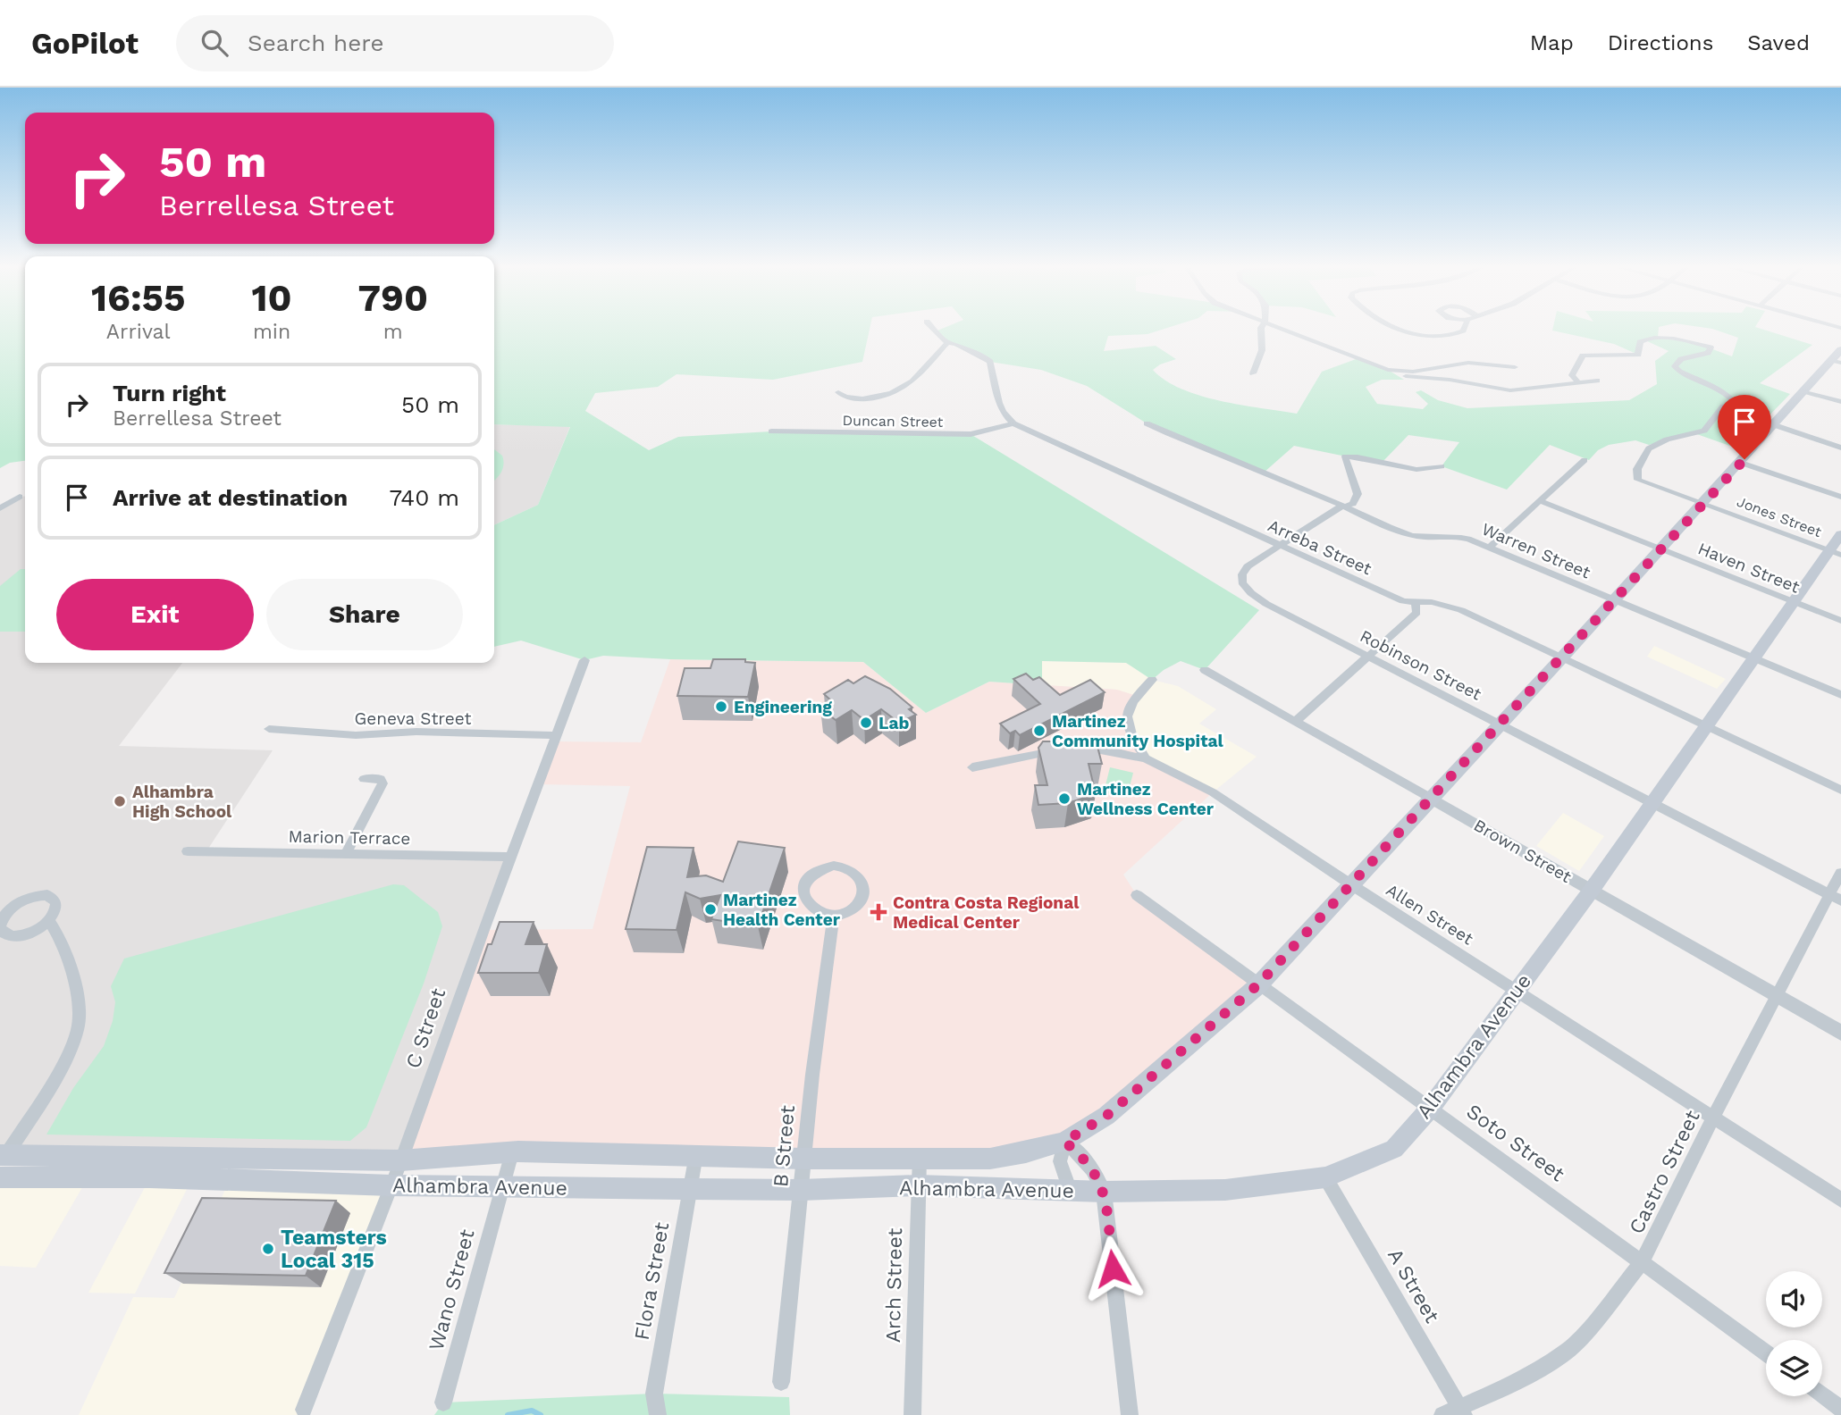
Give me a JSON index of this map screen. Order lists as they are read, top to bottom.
{
  "streets": {
    "main road": ["Alhambra Avenue"],
    "street": [
      "Duncan Street",
      "Jones Street",
      "Arreba Street",
      "Warren Street",
      "Haven Street",
      "Robinson Street",
      "Geneva Street",
      "Marion Terrace",
      "Brown Street",
      "Allen Street",
      "C Street",
      "Soto Street",
      "B Street",
      "Castro Street",
      "Flora Street",
      "Arch Street",
      "A Street",
      "Wano Street"
    ]
  },
  "crossings": [
    ["Duncan Street", "Arreba Street"],
    ["Jones Street", "Alhambra Avenue"],
    ["Arreba Street", "Robinson Street"],
    ["Arreba Street", "Alhambra Avenue"],
    ["Warren Street", "Robinson Street"],
    ["Warren Street", "Alhambra Avenue"],
    ["Haven Street", "Alhambra Avenue"],
    ["Robinson Street", "Alhambra Avenue"],
    ["Robinson Street", "Castro Street"],
    ["Geneva Street", "C Street"],
    ["Marion Terrace", "C Street"],
    ["Brown Street", "Alhambra Avenue"],
    ["Brown Street", "Castro Street"],
    ["Allen Street", "Alhambra Avenue"],
    ["Allen Street", "Castro Street"],
    ["C Street", "Alhambra Avenue"],
    ["Alhambra Avenue", "Soto Street"],
    ["Alhambra Avenue", "B Street"],
    ["Alhambra Avenue", "Flora Street"],
    ["Alhambra Avenue", "Arch Street"],
    ["Alhambra Avenue", "A Street"],
    ["Alhambra Avenue", "Wano Street"],
    ["Soto Street", "Castro Street"],
    ["Castro Street", "A Street"]
  ],
  "places": {
    "other": [
      "Engineering",
      "Lab",
      "Martinez Community Hospital",
      "Martinez Wellness Center",
      "Alhambra High School",
      "Martinez Health Center",
      "Teamsters Local 315"
    ],
    "health": ["Contra Costa Regional Medical Center"]
  },
  "page": {
    "header": "GoPilot",
    "search": "Search here",
    "nav": ["Map", "Directions", "Saved"],
    "turn": ["50 m", "Berrellesa Street"],
    "eta": [
      "16:55",
      "Arrival",
      "10",
      "min",
      "790",
      "m"
    ],
    "list": [
      {
        "name": "Turn right",
        "note": "Berrellesa Street",
        "value": "50 m"
      },
      {
        "name": "Arrive at destination",
        "value": "740 m"
      }
    ],
    "buttons": ["Exit", "Share"]
  }
}
